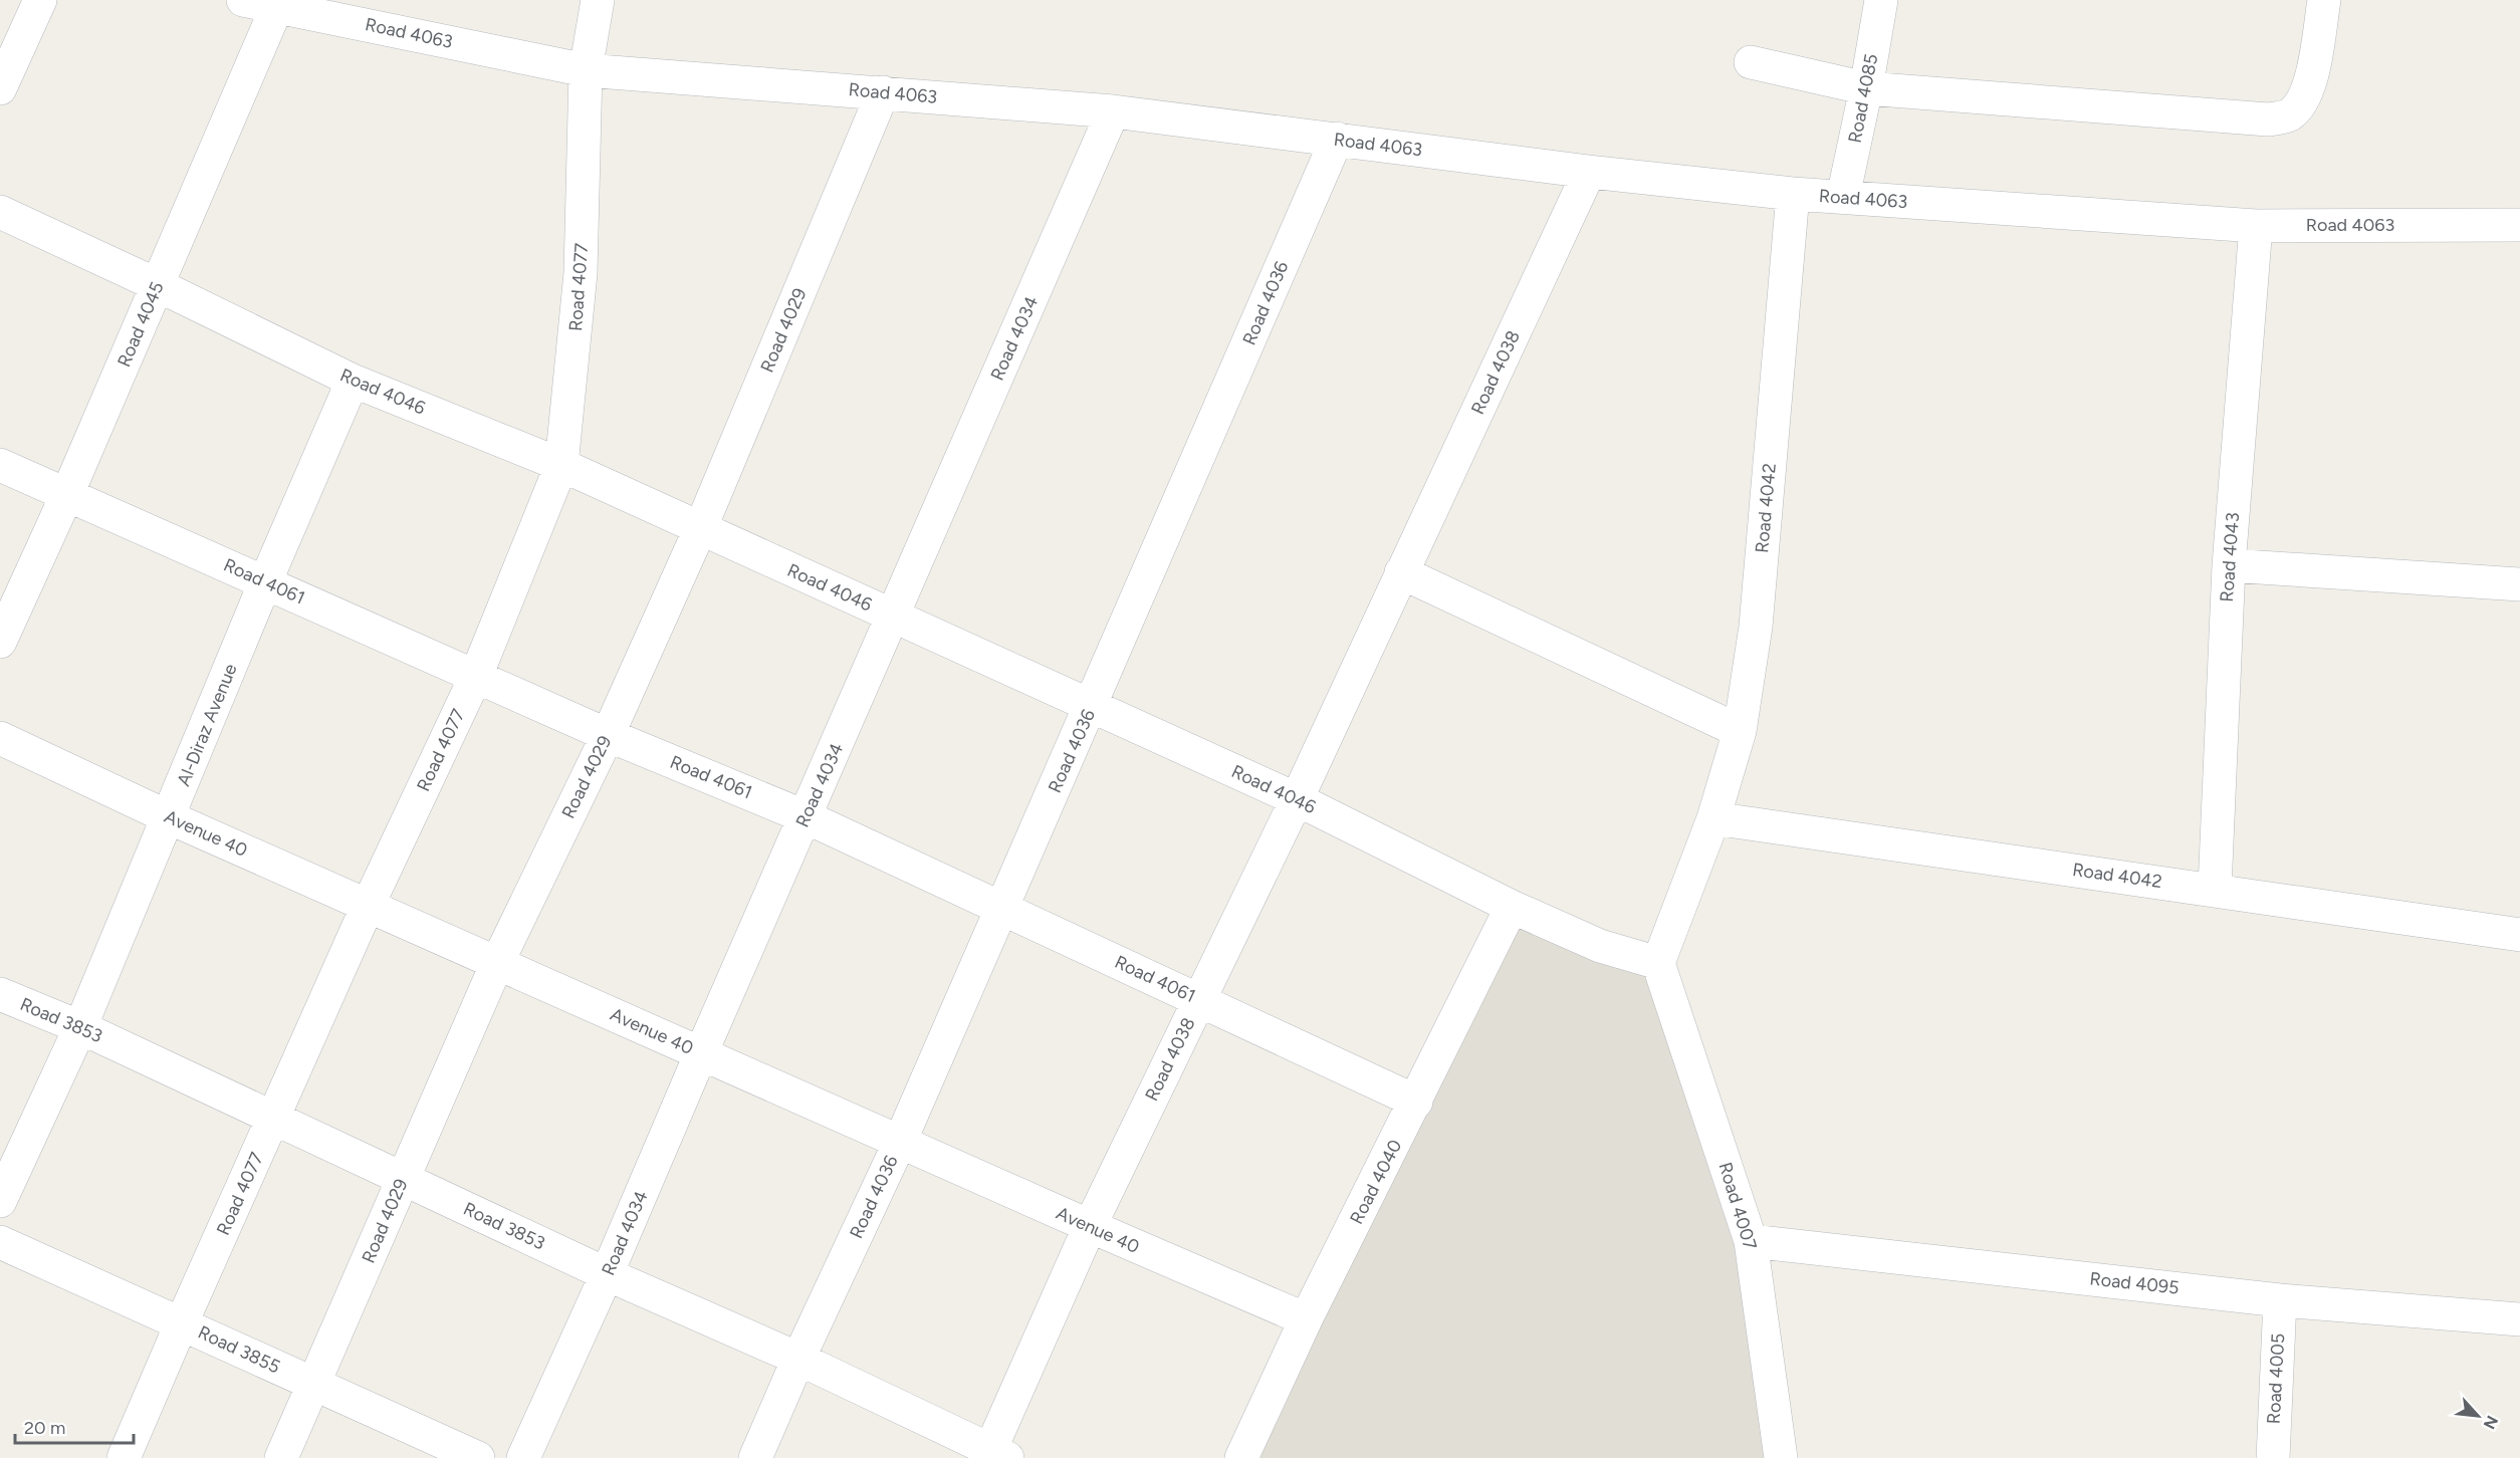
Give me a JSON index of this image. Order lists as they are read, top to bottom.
{
  "streets": {
    "street": [
      "Road 4063",
      "Road 4085",
      "Road 4077",
      "Road 4036",
      "Road 4045",
      "Road 4029",
      "Road 4034",
      "Road 4038",
      "Road 4046",
      "Road 4042",
      "Road 4043",
      "Road 4061",
      "Al-Diraz Avenue",
      "Avenue 40",
      "Road 3853",
      "Road 4040",
      "Road 4007",
      "Road 4095",
      "Road 3855",
      "Road 4005"
    ]
  },
  "crossings": [
    ["Road 4063", "Road 4085"],
    ["Road 4063", "Road 4077"],
    ["Road 4063", "Road 4036"],
    ["Road 4063", "Road 4045"],
    ["Road 4063", "Road 4029"],
    ["Road 4063", "Road 4034"],
    ["Road 4063", "Road 4038"],
    ["Road 4063", "Road 4042"],
    ["Road 4063", "Road 4043"],
    ["Road 4077", "Road 4046"],
    ["Road 4077", "Road 4061"],
    ["Road 4077", "Avenue 40"],
    ["Road 4077", "Road 3853"],
    ["Road 4077", "Road 3855"],
    ["Road 4036", "Road 4046"],
    ["Road 4036", "Road 4061"],
    ["Road 4036", "Avenue 40"],
    ["Road 4036", "Road 3853"],
    ["Road 4045", "Road 4046"],
    ["Road 4045", "Road 4061"],
    ["Road 4029", "Road 4046"],
    ["Road 4029", "Road 4061"],
    ["Road 4029", "Avenue 40"],
    ["Road 4029", "Road 3853"],
    ["Road 4029", "Road 3855"],
    ["Road 4034", "Road 4046"],
    ["Road 4034", "Road 4061"],
    ["Road 4034", "Avenue 40"],
    ["Road 4034", "Road 3853"],
    ["Road 4038", "Road 4046"],
    ["Road 4038", "Road 4061"],
    ["Road 4038", "Avenue 40"],
    ["Road 4038", "Road 3853"],
    ["Road 4046", "Road 4042"],
    ["Road 4046", "Al-Diraz Avenue"],
    ["Road 4046", "Road 4040"],
    ["Road 4046", "Road 4007"],
    ["Road 4042", "Road 4043"],
    ["Road 4042", "Road 4007"],
    ["Road 4061", "Al-Diraz Avenue"],
    ["Road 4061", "Road 4040"],
    ["Al-Diraz Avenue", "Avenue 40"],
    ["Al-Diraz Avenue", "Road 3853"],
    ["Avenue 40", "Road 4040"],
    ["Road 4007", "Road 4095"],
    ["Road 4095", "Road 4005"]
  ],
  "scale_bar": "20 m",
  "north": "bottom right"
}
